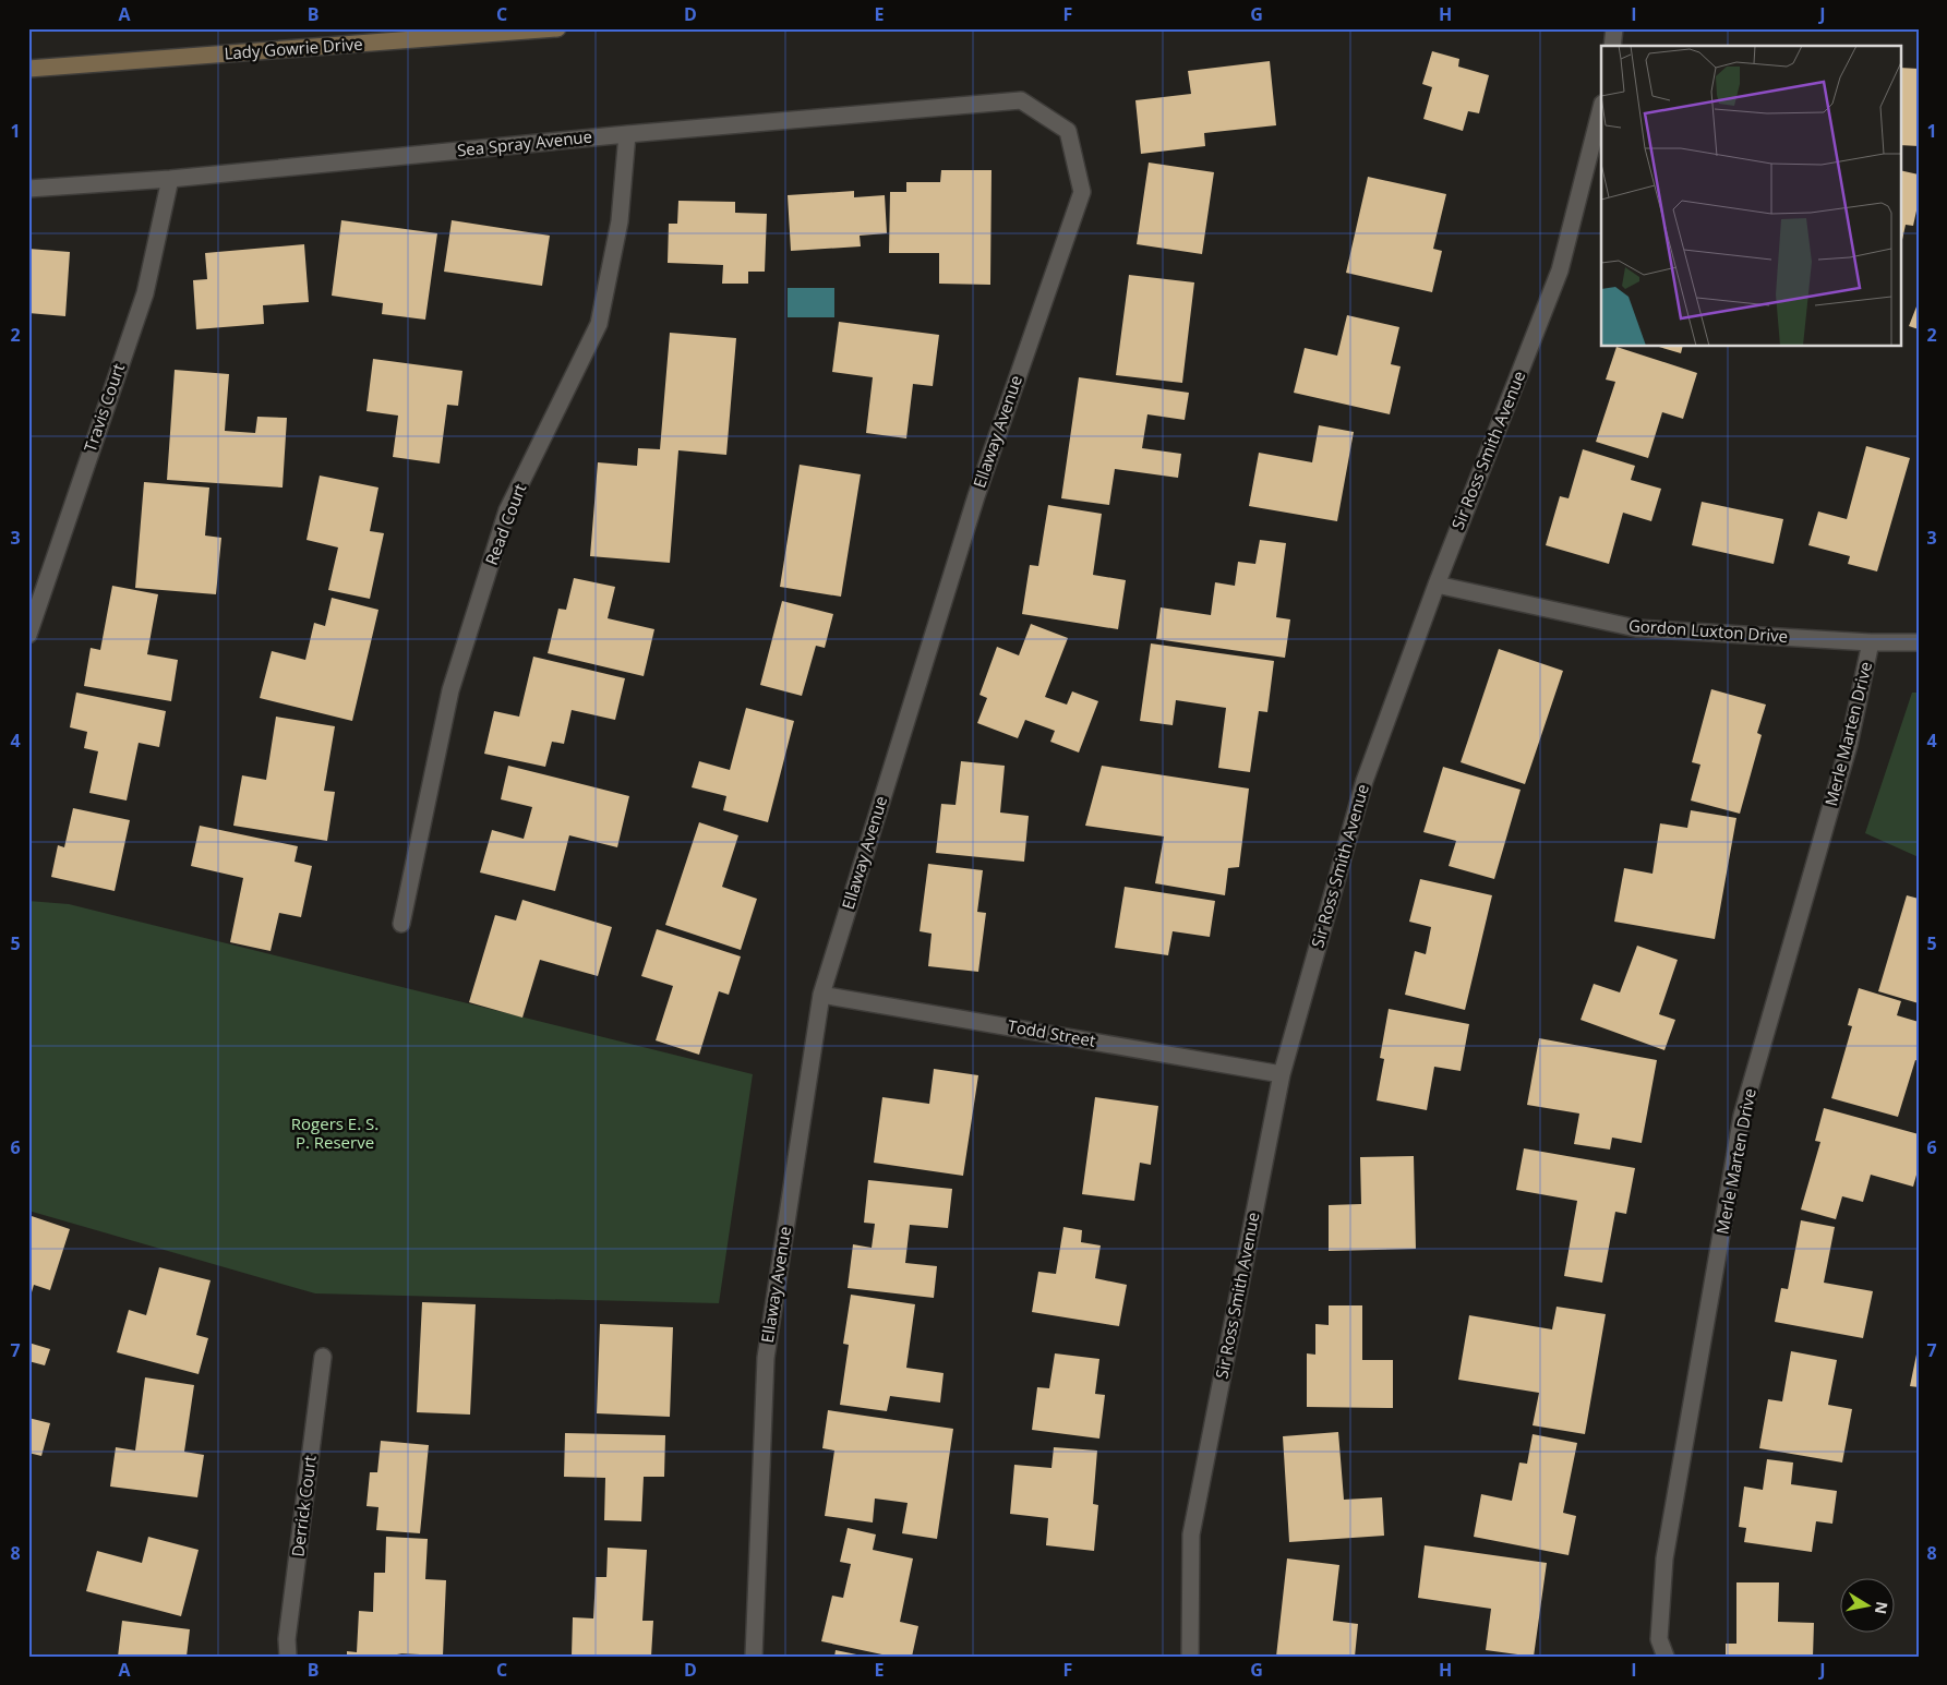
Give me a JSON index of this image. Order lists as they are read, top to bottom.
{
  "streets": {
    "main road": ["Lady Gowrie Drive"],
    "street": [
      "Sea Spray Avenue",
      "Travis Court",
      "Ellaway Avenue",
      "Sir Ross Smith Avenue",
      "Read Court",
      "Gordon Luxton Drive",
      "Merle Marten Drive",
      "Todd Street",
      "Derrick Court"
    ]
  },
  "crossings": [
    ["Sea Spray Avenue", "Travis Court"],
    ["Sea Spray Avenue", "Ellaway Avenue"],
    ["Sea Spray Avenue", "Read Court"],
    ["Ellaway Avenue", "Todd Street"],
    ["Sir Ross Smith Avenue", "Gordon Luxton Drive"],
    ["Sir Ross Smith Avenue", "Todd Street"],
    ["Gordon Luxton Drive", "Merle Marten Drive"]
  ],
  "parks": ["Rogers E. S. P. Reserve"],
  "north": "right",
  "grid": {
    "columns": [
      "A",
      "B",
      "C",
      "D",
      "E",
      "F",
      "G",
      "H",
      "I",
      "J"
    ],
    "rows": [
      "1",
      "2",
      "3",
      "4",
      "5",
      "6",
      "7",
      "8"
    ]
  }
}
